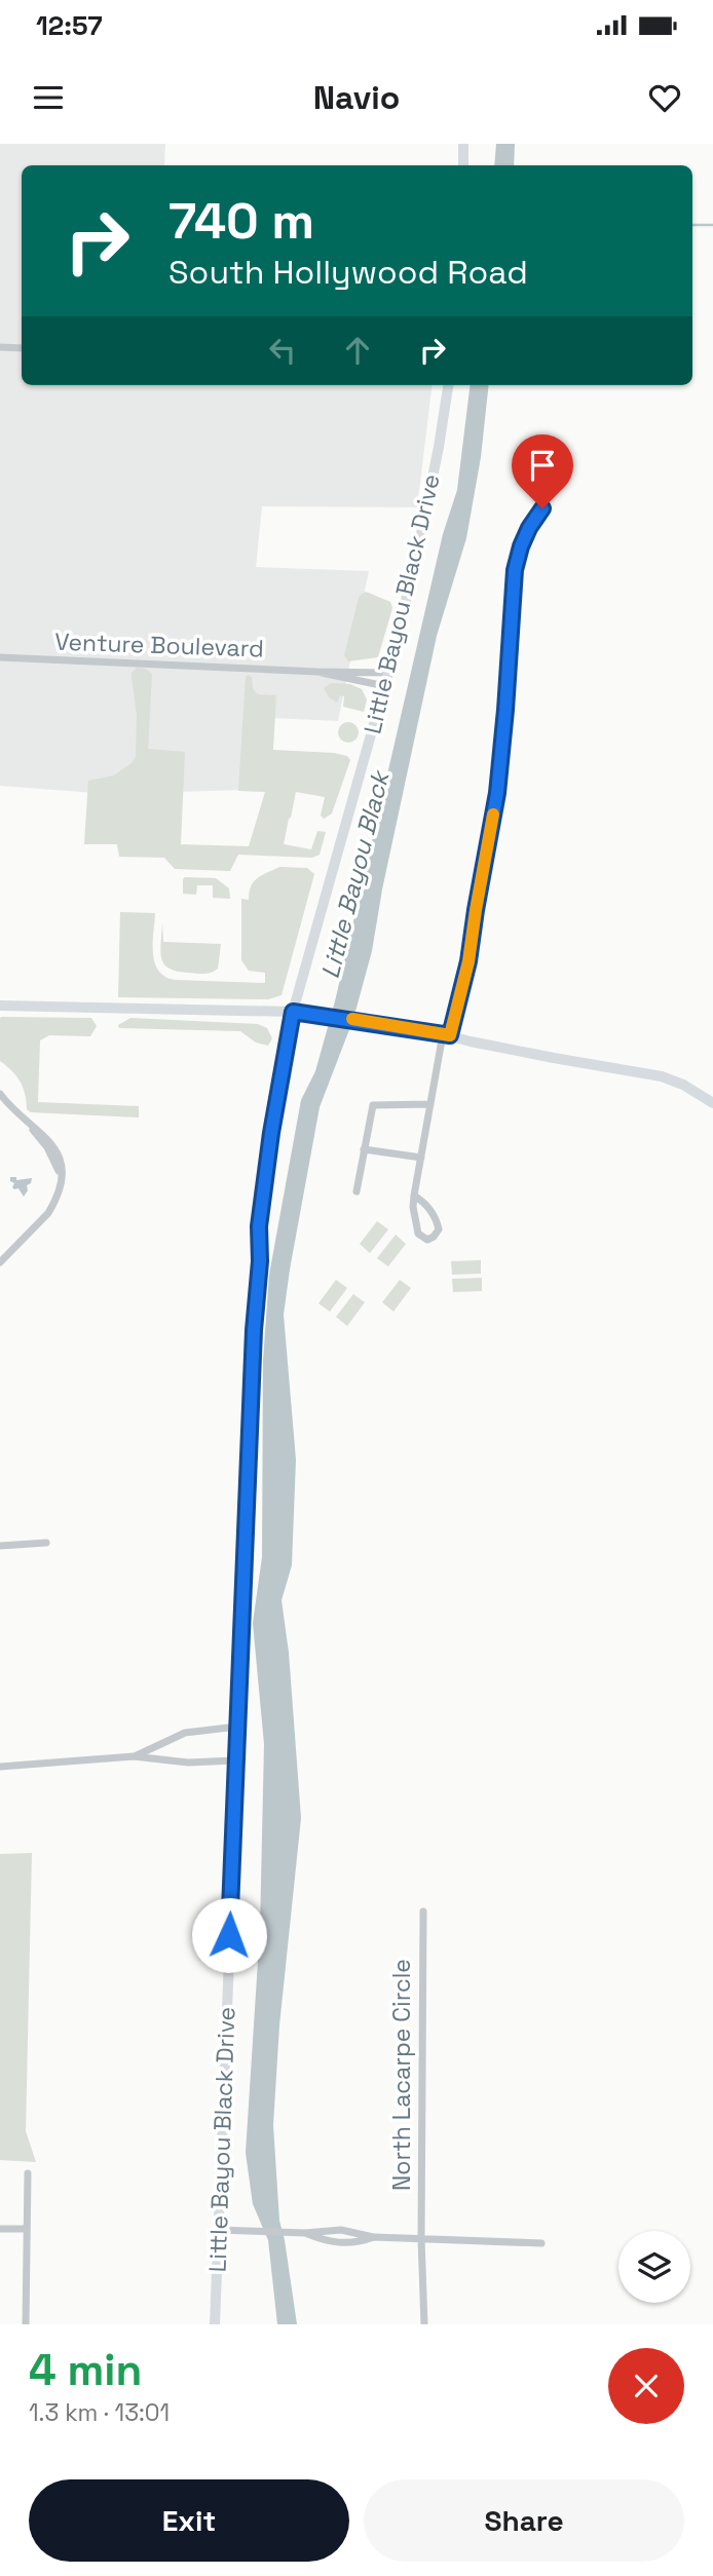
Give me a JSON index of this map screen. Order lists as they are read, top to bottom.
{
  "streets": {
    "main road": ["Little Bayou Black Drive"],
    "street": ["Venture Boulevard", "North Lacarpe Circle"]
  },
  "crossings": [
    ["Little Bayou Black Drive", "Venture Boulevard"]
  ],
  "water": ["Little Bayou Black"],
  "page": {
    "status": "12:57",
    "header": "Navio",
    "turn": ["740 m", "South Hollywood Road"],
    "heading": ["4 min", "1.3 km · 13:01"],
    "buttons": ["Exit", "Share"]
  }
}
